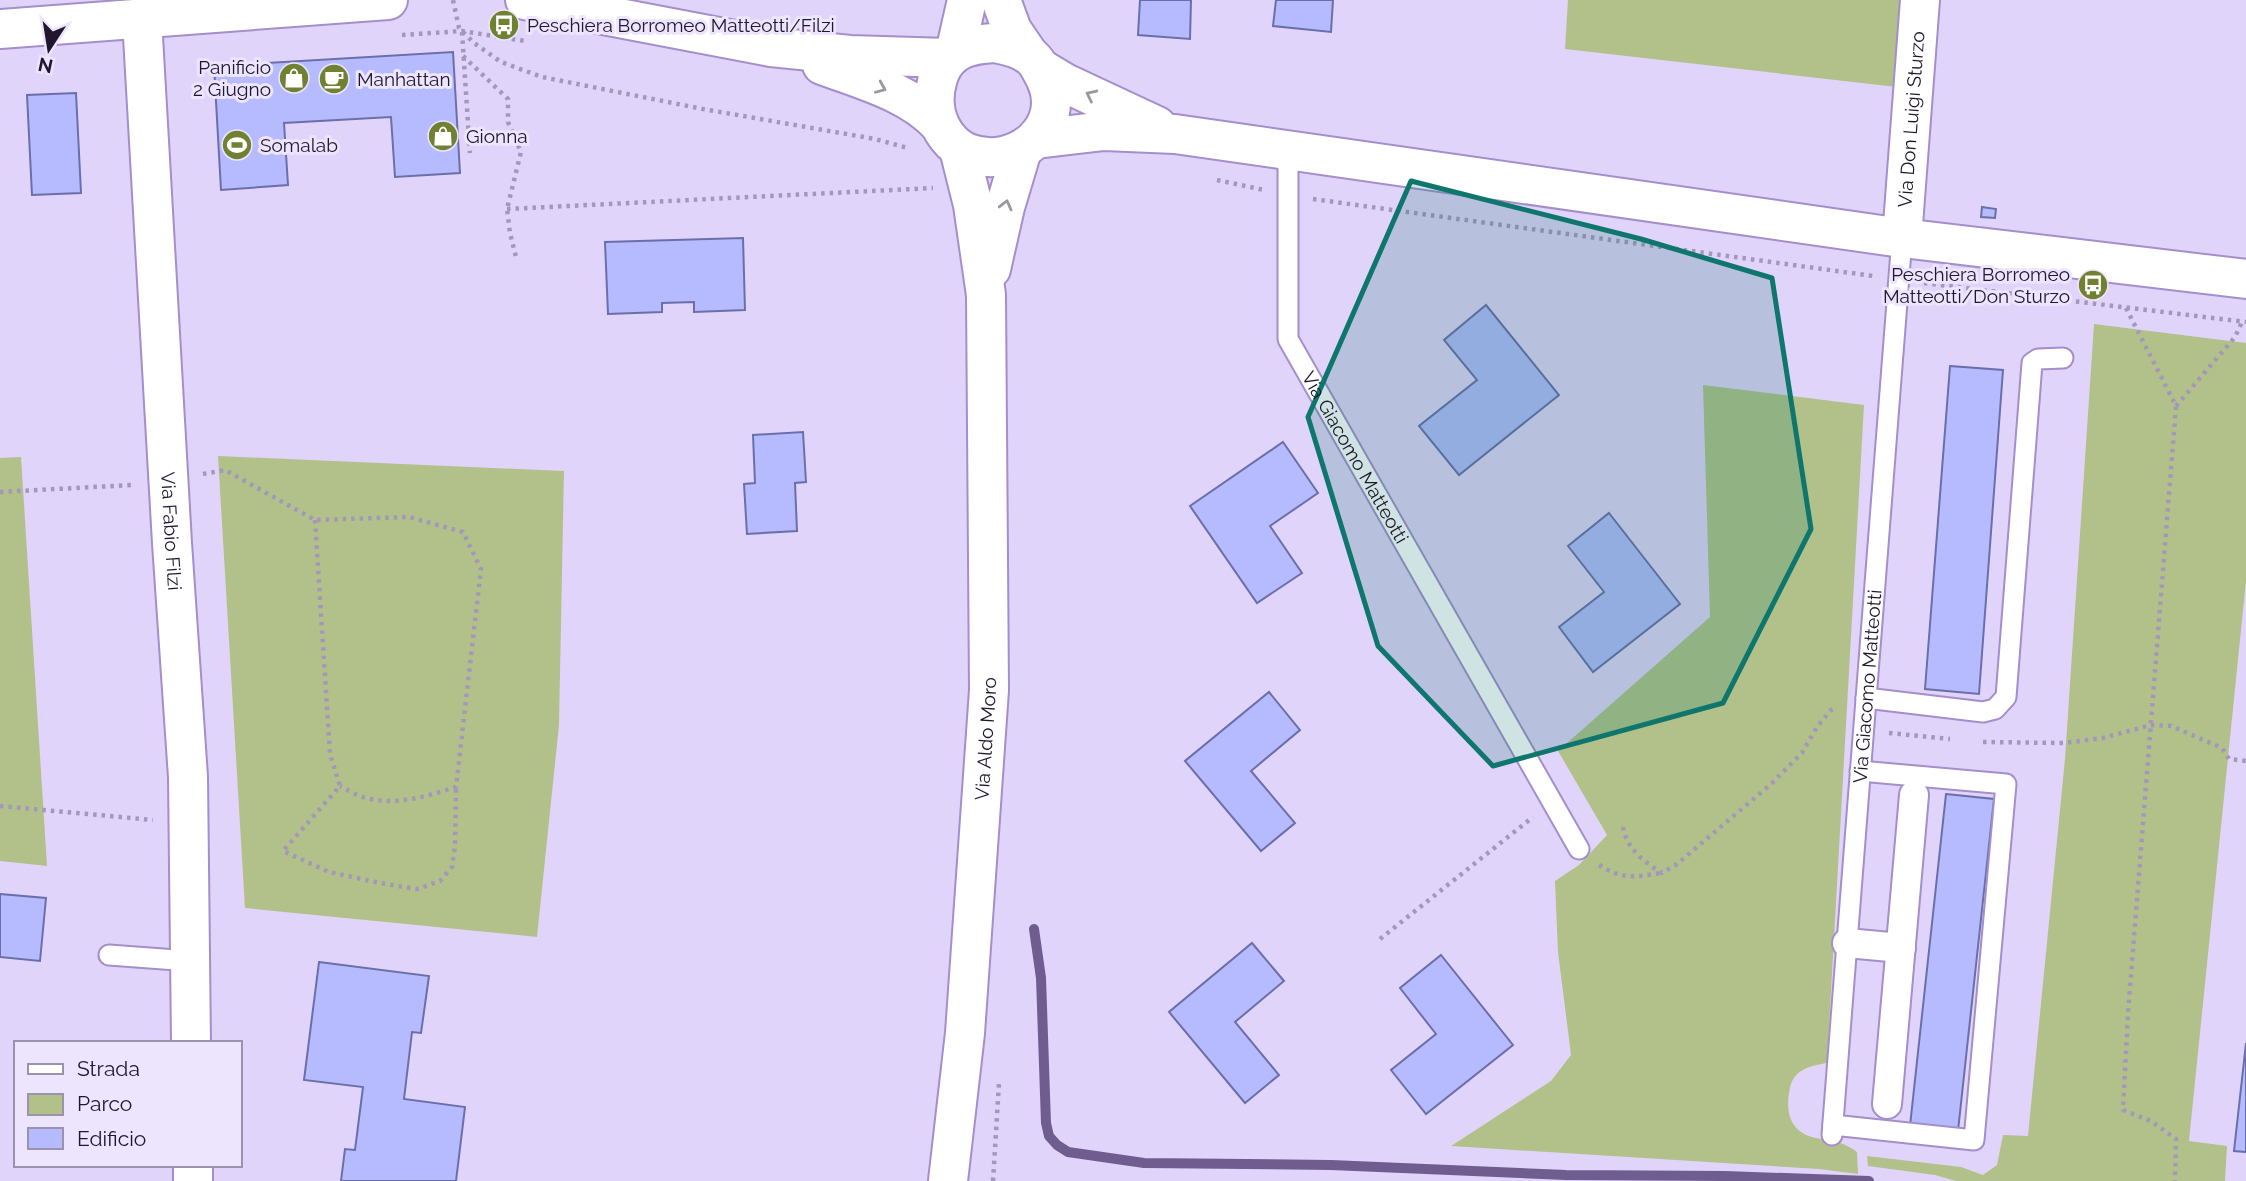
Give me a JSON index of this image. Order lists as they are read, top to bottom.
{
  "streets": {
    "street": ["Via Don Luigi Sturzo", "Via Fabio Filzi", "Via Aldo Moro"],
    "lane": ["Via Giacomo Matteotti"]
  },
  "crossings": [
    ["Via Don Luigi Sturzo", "Via Giacomo Matteotti"]
  ],
  "places": {
    "bus stop": ["Peschiera Borromeo Matteotti/Filzi", "Peschiera Borromeo Matteotti/Don Sturzo"],
    "shop": ["Panificio 2 Giugno", "Gionna"],
    "cafe": ["Manhattan"],
    "sports": ["Somalab"]
  },
  "legend": ["Strada", "Parco", "Edificio"],
  "north": "bottom"
}
